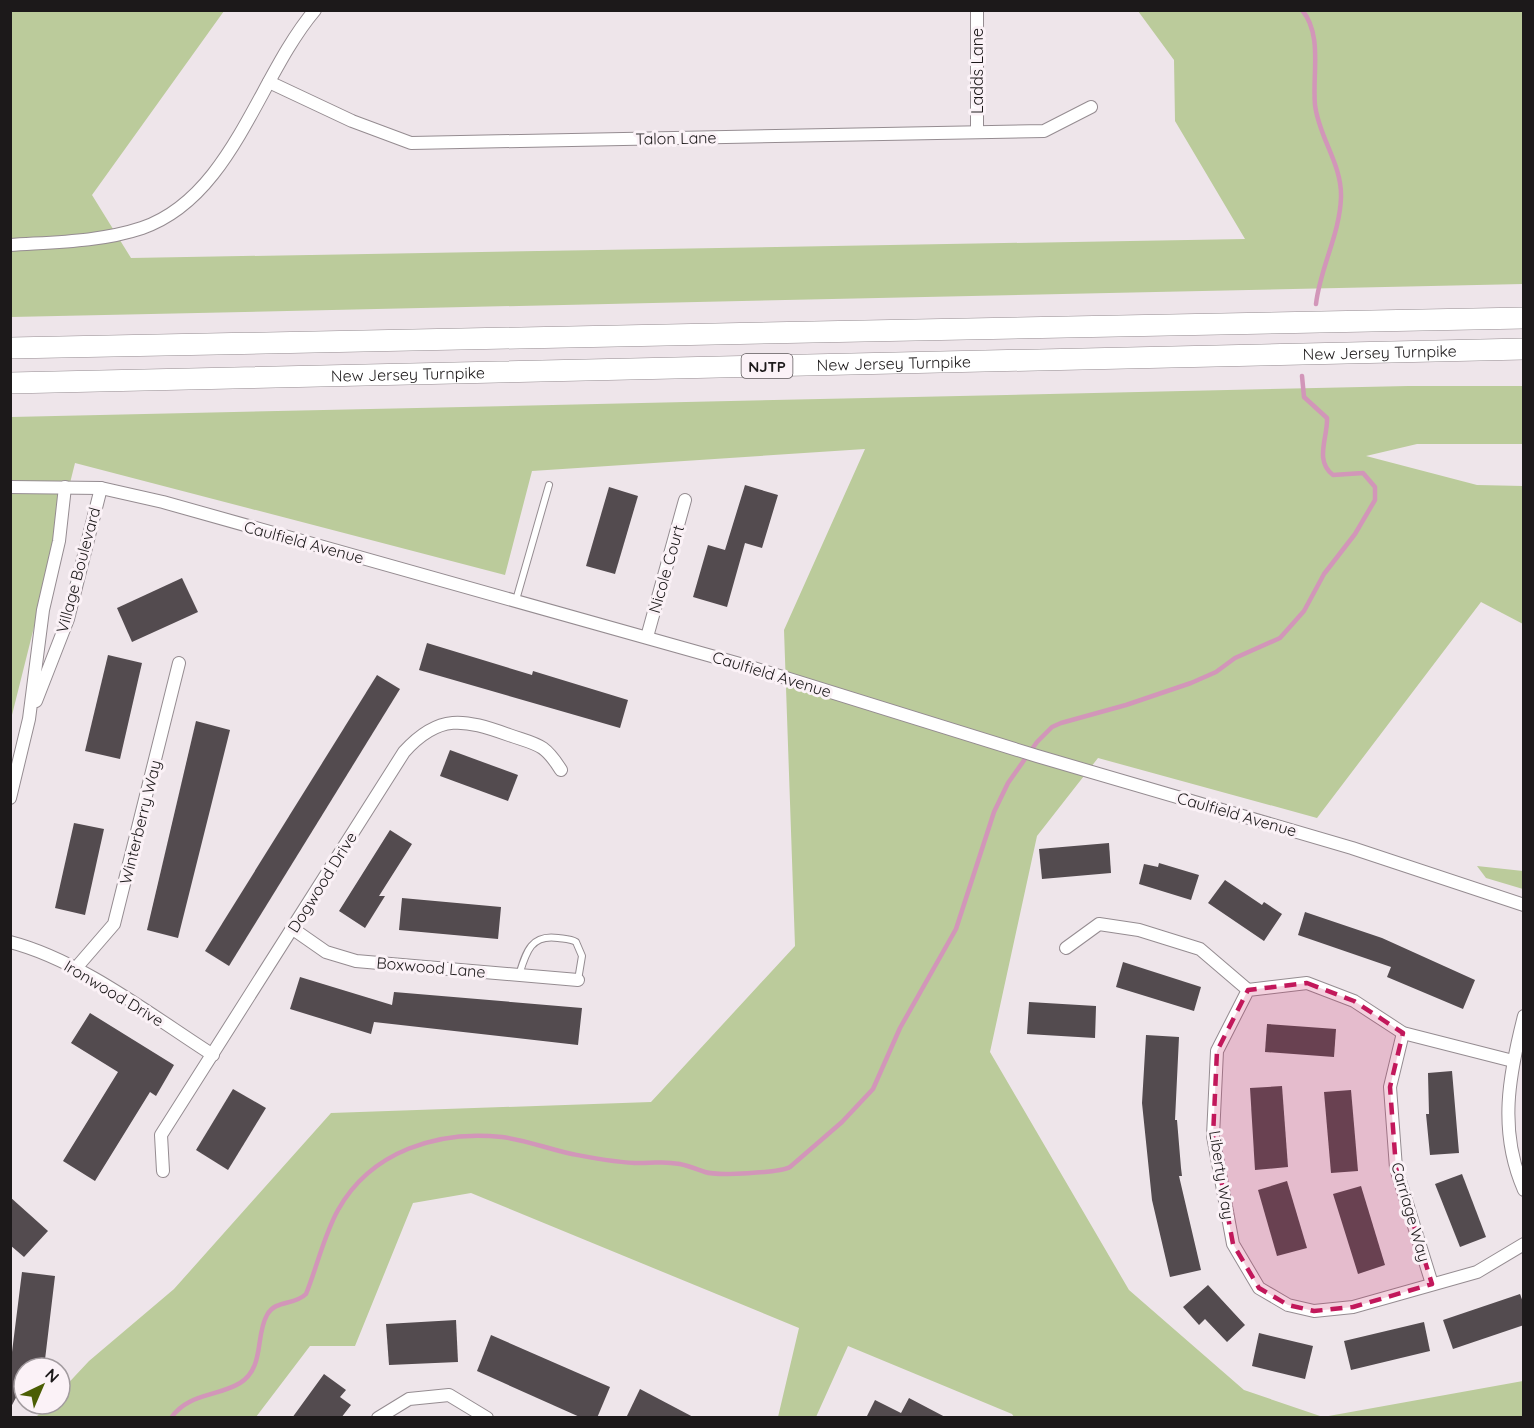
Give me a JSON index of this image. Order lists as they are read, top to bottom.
{
  "streets": {
    "highway": ["New Jersey Turnpike", "NJTP"],
    "street": [
      "Ladds Lane",
      "Talon Lane",
      "Caulfield Avenue",
      "Nicole Court",
      "Village Boulevard",
      "Winterberry Way",
      "Dogwood Drive",
      "Boxwood Lane",
      "Ironwood Drive",
      "Liberty Way",
      "Carriage Way"
    ]
  },
  "crossings": [
    ["Ladds Lane", "Talon Lane"],
    ["Caulfield Avenue", "Nicole Court"],
    ["Caulfield Avenue", "Village Boulevard"],
    ["Winterberry Way", "Ironwood Drive"],
    ["Dogwood Drive", "Boxwood Lane"],
    ["Dogwood Drive", "Ironwood Drive"],
    ["Liberty Way", "Carriage Way"]
  ],
  "north": "top right"
}
